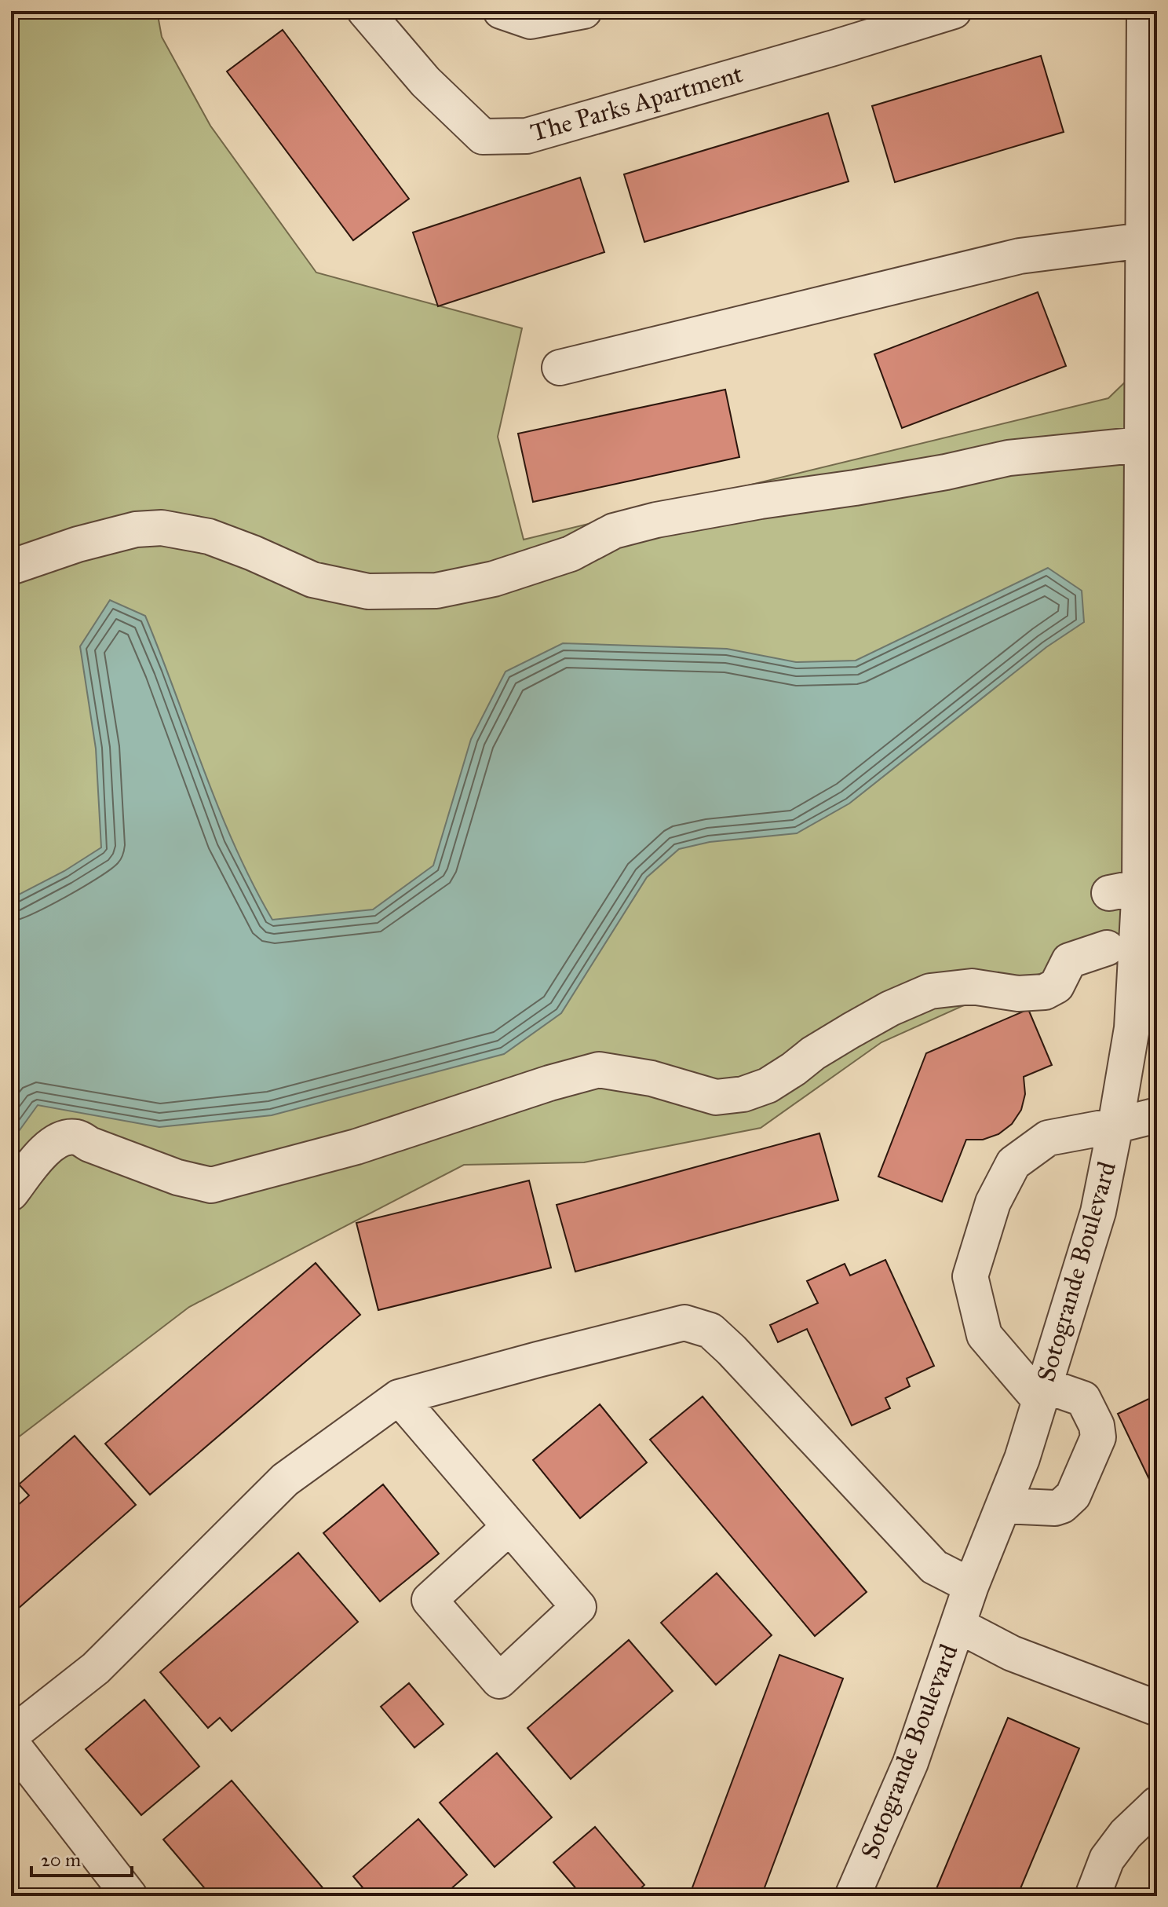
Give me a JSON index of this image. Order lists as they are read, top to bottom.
{
  "streets": {
    "street": ["The Parks Apartment", "Sotogrande Boulevard"]
  },
  "scale_bar": "20 m"
}
